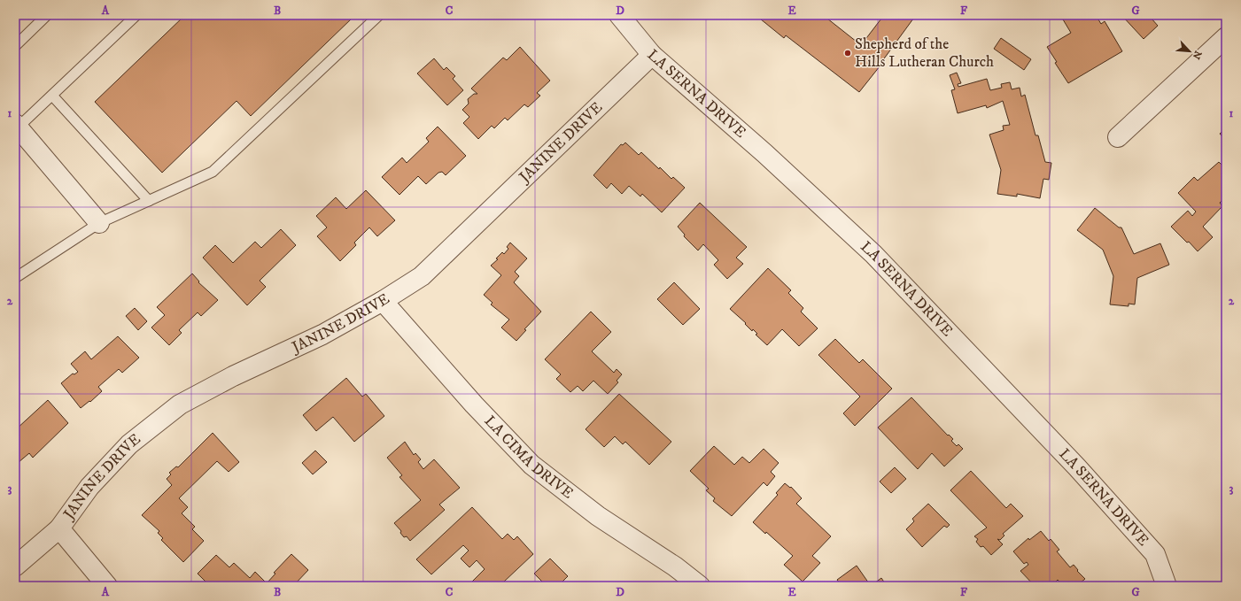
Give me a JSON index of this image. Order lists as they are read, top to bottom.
{
  "streets": {
    "street": ["LA SERNA DRIVE", "JANINE DRIVE", "LA CIMA DRIVE"]
  },
  "crossings": [
    ["LA SERNA DRIVE", "JANINE DRIVE"],
    ["JANINE DRIVE", "LA CIMA DRIVE"]
  ],
  "places": ["Shepherd of the Hills Lutheran Church"],
  "north": "bottom right",
  "grid": {
    "columns": [
      "A",
      "B",
      "C",
      "D",
      "E",
      "F",
      "G"
    ],
    "rows": ["1", "2", "3"]
  }
}
